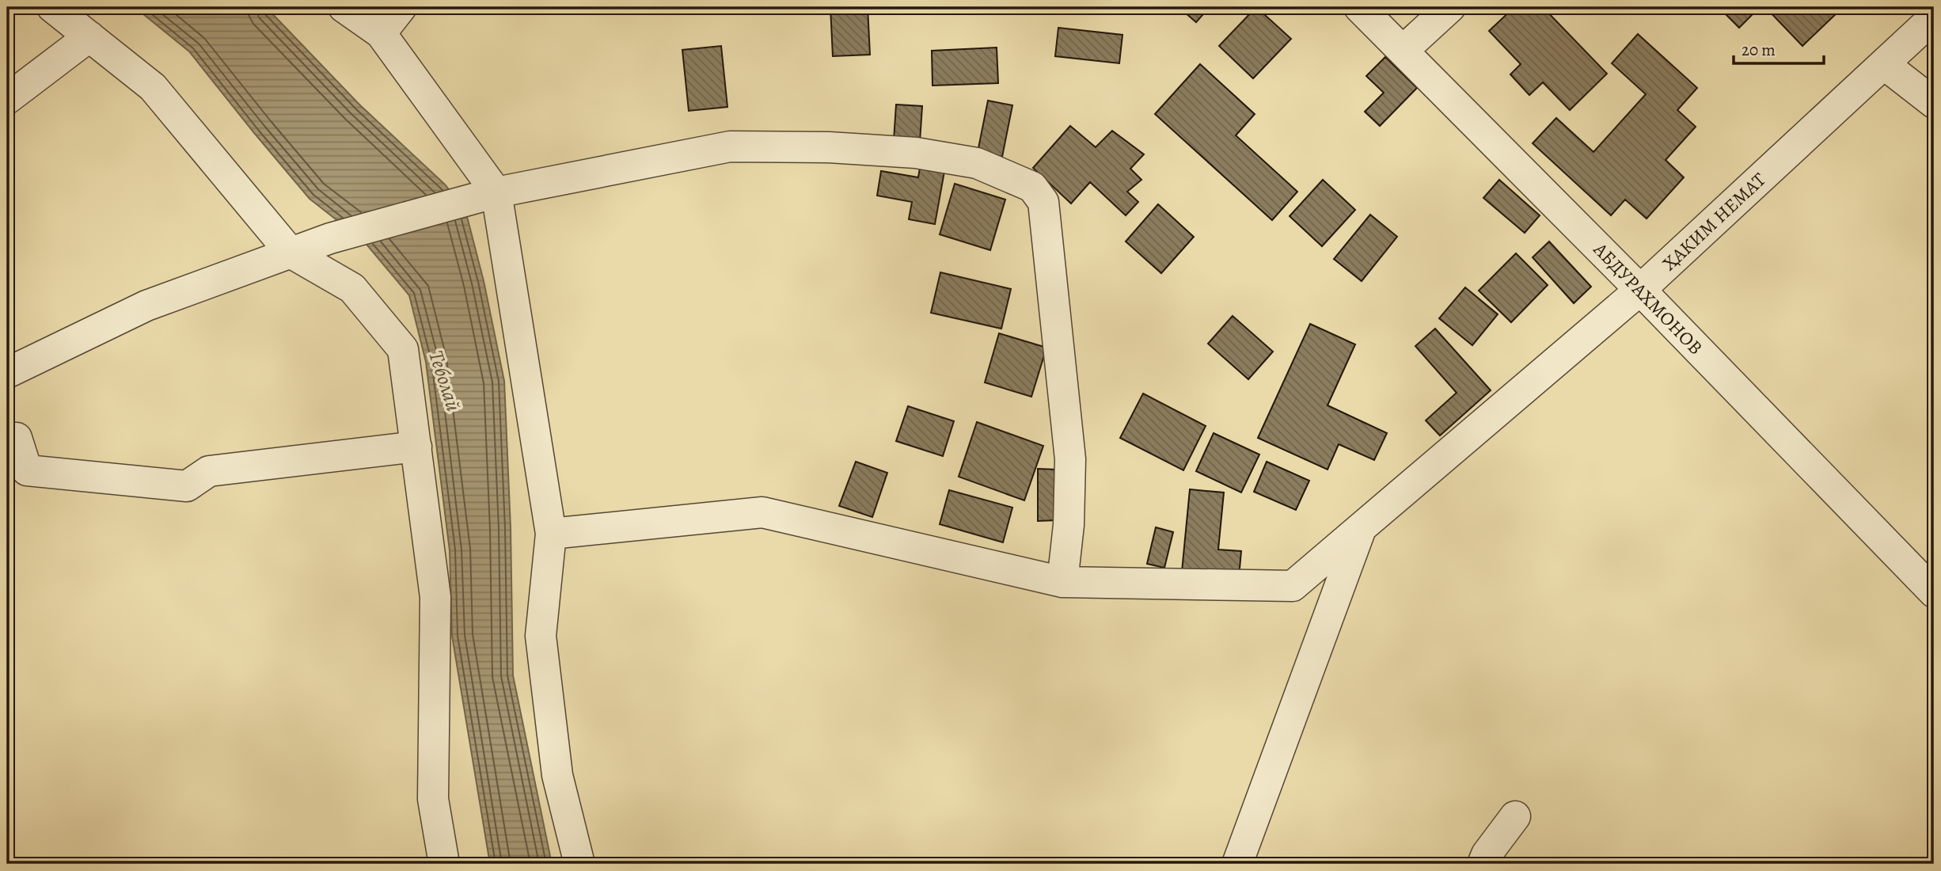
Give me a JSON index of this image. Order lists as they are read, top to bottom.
{
  "streets": {
    "street": ["ҲАКИМ НЕМАТ", "АБДУРАХМОНОВ"]
  },
  "crossings": [
    ["ҲАКИМ НЕМАТ", "АБДУРАХМОНОВ"]
  ],
  "water": ["Теболай"],
  "scale_bar": "20 m"
}
